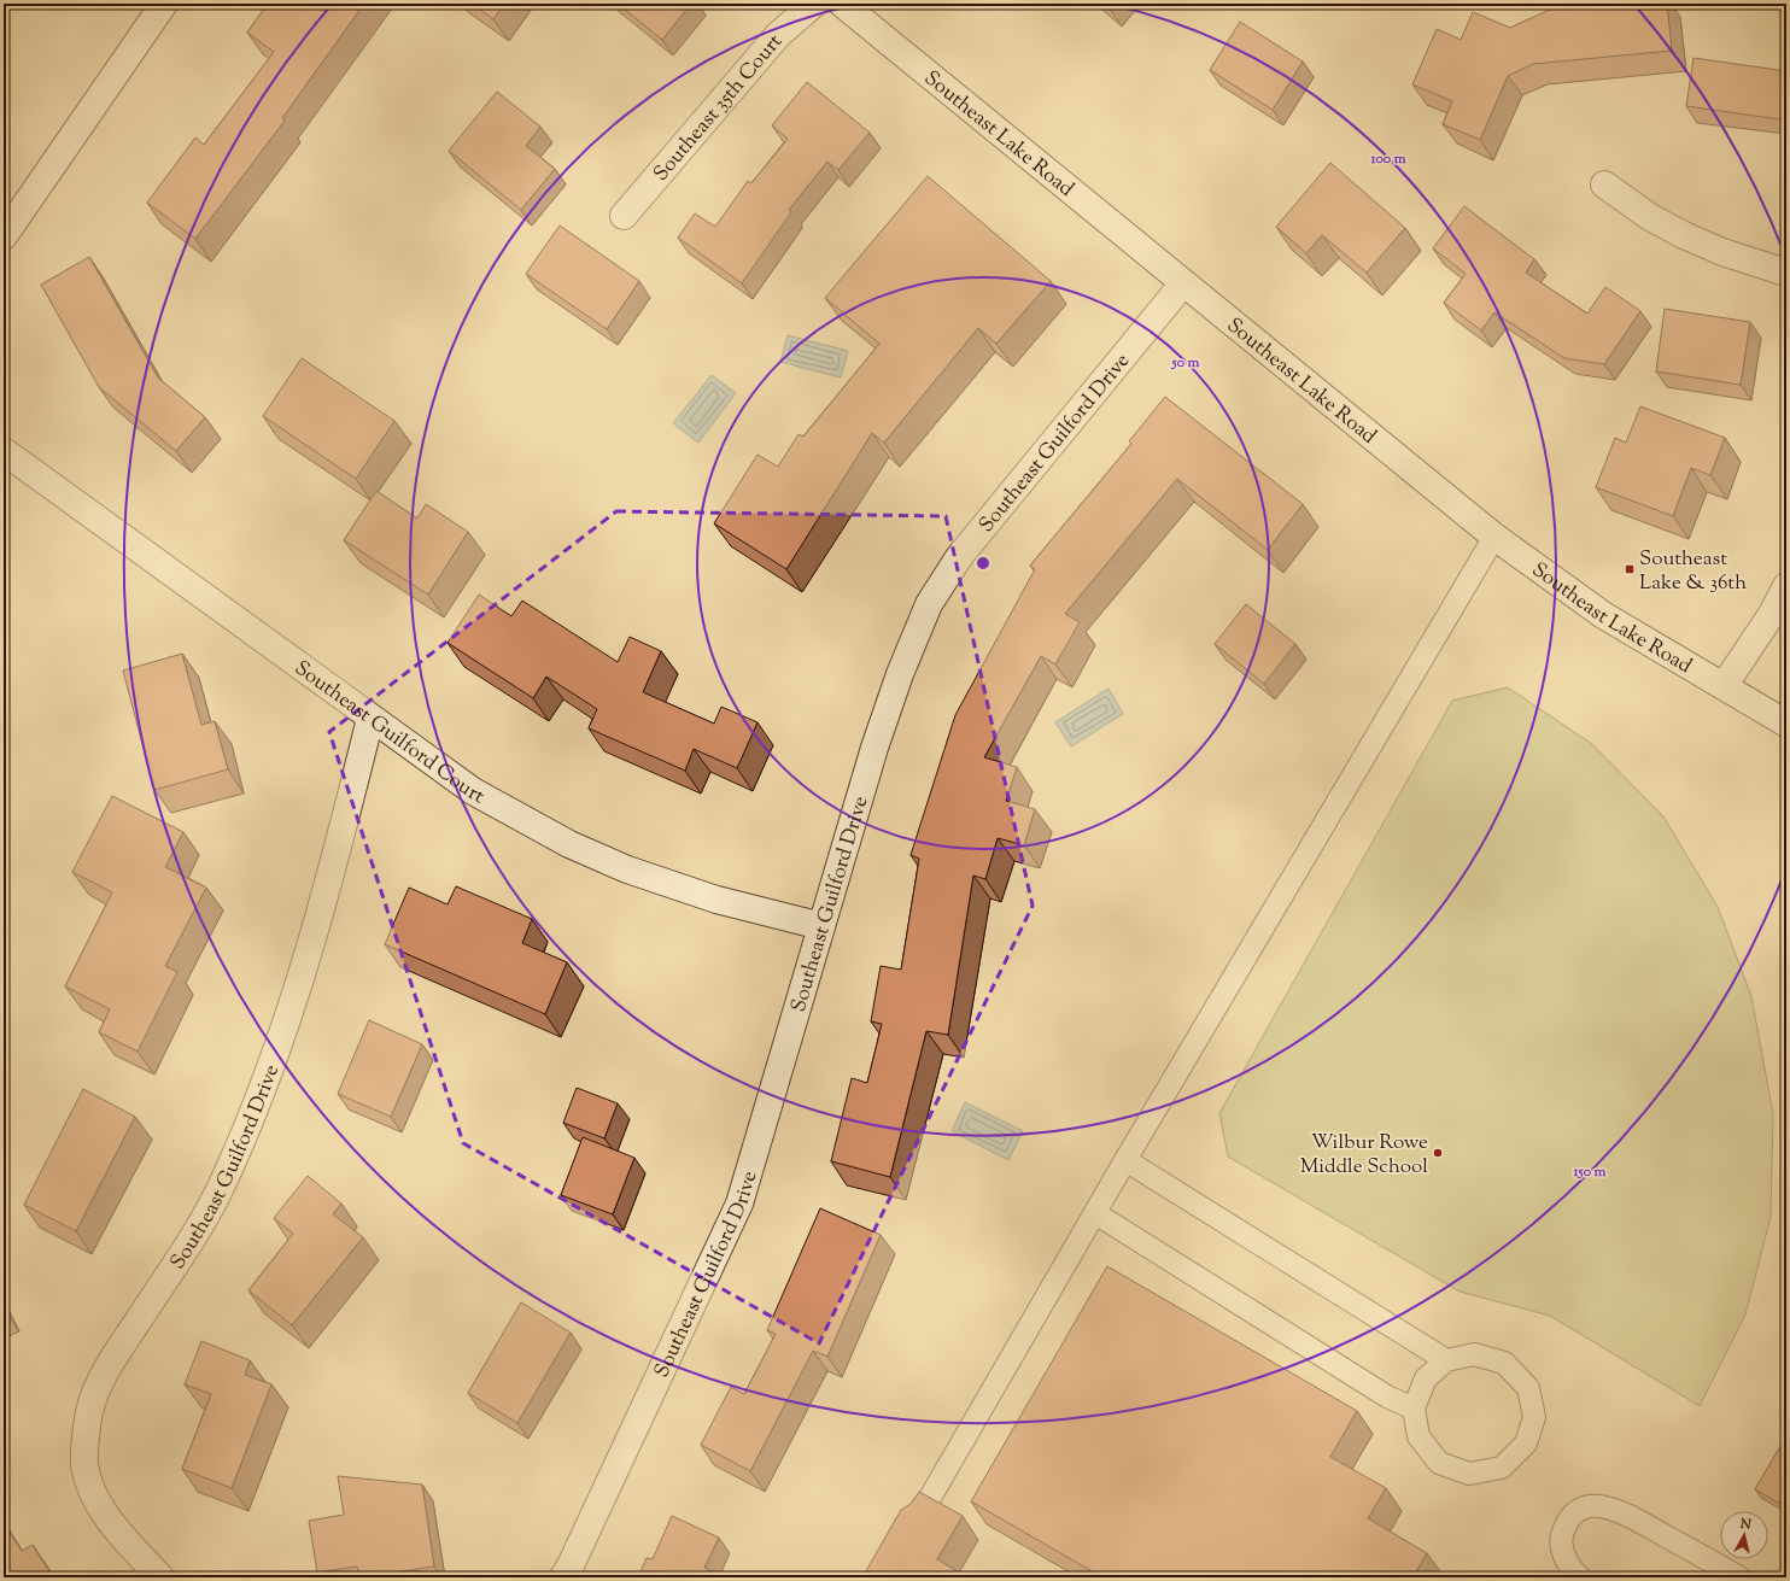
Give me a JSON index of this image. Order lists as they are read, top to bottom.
{
  "streets": {
    "street": [
      "Southeast 35th Court",
      "Southeast Lake Road",
      "Southeast Guilford Drive",
      "Southeast Guilford Court"
    ]
  },
  "crossings": [
    ["Southeast Lake Road", "Southeast Guilford Drive"],
    ["Southeast Guilford Drive", "Southeast Guilford Court"]
  ],
  "places": {
    "transit": ["Southeast Lake & 36th"],
    "other": ["Wilbur Rowe Middle School"]
  },
  "north": "top",
  "rings": ["100 m", "50 m", "150 m"]
}
